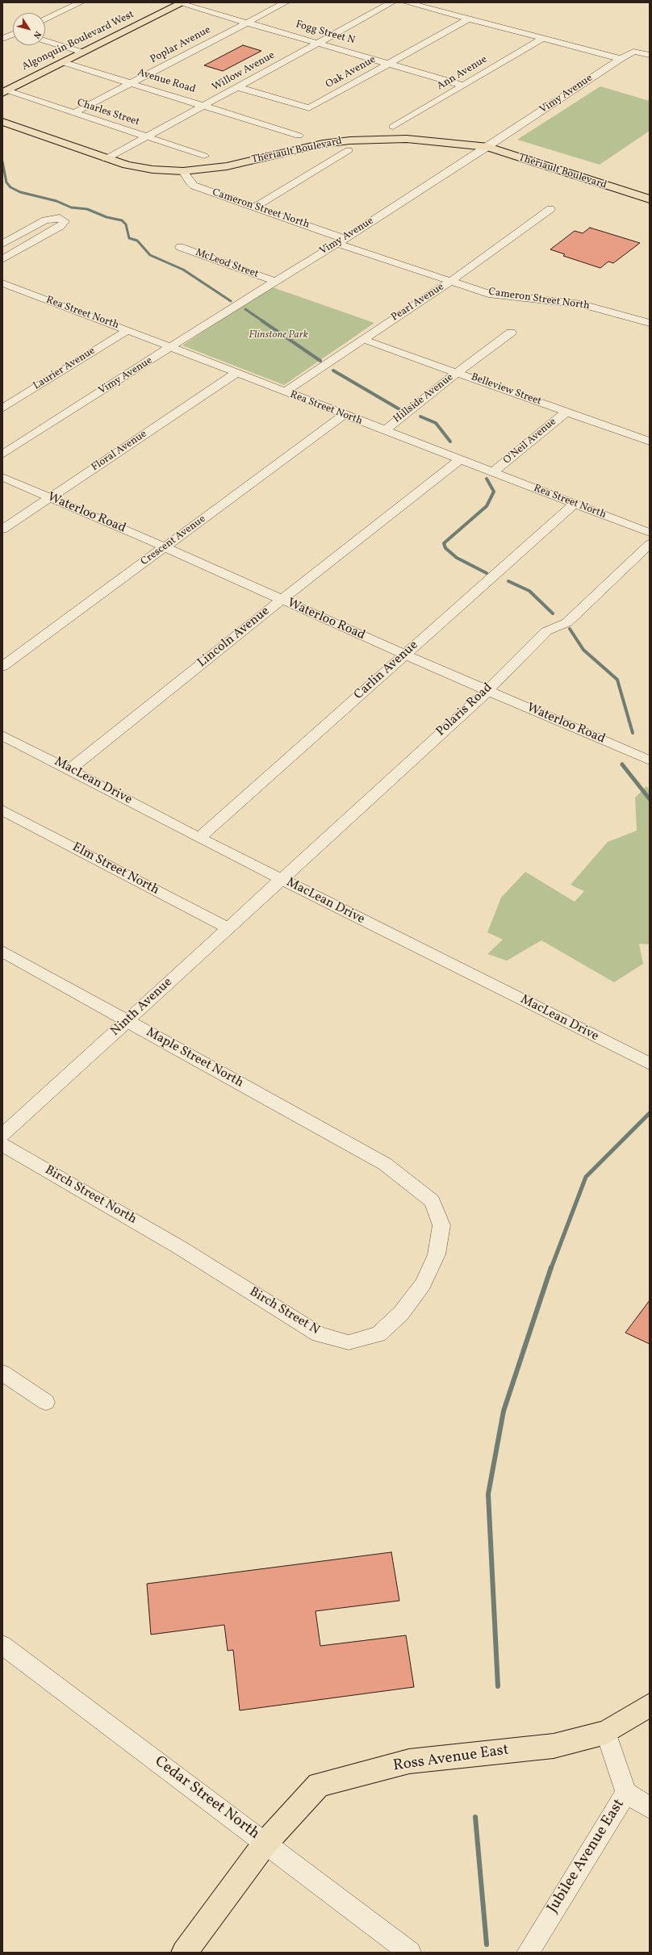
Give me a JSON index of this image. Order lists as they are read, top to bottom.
{
  "streets": {
    "main road": ["Algonquin Boulevard West", "Thériault Boulevard", "Ross Avenue East"],
    "street": [
      "Fogg Street N",
      "Poplar Avenue",
      "Willow Avenue",
      "Oak Avenue",
      "Ann Avenue",
      "Avenue Road",
      "Vimy Avenue",
      "Charles Street",
      "Cameron Street North",
      "McLeod Street",
      "Pearl Avenue",
      "Rea Street North",
      "Laurier Avenue",
      "Belleview Street",
      "Hillside Avenue",
      "O'Neil Avenue",
      "Floral Avenue",
      "Waterloo Road",
      "Crescent Avenue",
      "Lincoln Avenue",
      "Carlin Avenue",
      "Polaris Road",
      "MacLean Drive",
      "Elm Street North",
      "Ninth Avenue",
      "Maple Street North",
      "Birch Street North",
      "Birch Street N",
      "Cedar Street North",
      "Jubilee Avenue East"
    ]
  },
  "crossings": [
    ["Fogg Street N", "Algonquin Boulevard West"],
    ["Fogg Street N", "Poplar Avenue"],
    ["Fogg Street N", "Willow Avenue"],
    ["Fogg Street N", "Oak Avenue"],
    ["Fogg Street N", "Ann Avenue"],
    ["Algonquin Boulevard West", "Avenue Road"],
    ["Algonquin Boulevard West", "Charles Street"],
    ["Poplar Avenue", "Avenue Road"],
    ["Poplar Avenue", "Charles Street"],
    ["Willow Avenue", "Oak Avenue"],
    ["Willow Avenue", "Avenue Road"],
    ["Willow Avenue", "Charles Street"],
    ["Willow Avenue", "Thériault Boulevard"],
    ["Vimy Avenue", "Thériault Boulevard"],
    ["Vimy Avenue", "Cameron Street North"],
    ["Vimy Avenue", "McLeod Street"],
    ["Vimy Avenue", "Rea Street North"],
    ["Thériault Boulevard", "Cameron Street North"],
    ["Cameron Street North", "Pearl Avenue"],
    ["Pearl Avenue", "Rea Street North"],
    ["Pearl Avenue", "Belleview Street"],
    ["Rea Street North", "Laurier Avenue"],
    ["Rea Street North", "Hillside Avenue"],
    ["Rea Street North", "O'Neil Avenue"],
    ["Rea Street North", "Floral Avenue"],
    ["Rea Street North", "Crescent Avenue"],
    ["Rea Street North", "Lincoln Avenue"],
    ["Rea Street North", "Carlin Avenue"],
    ["Belleview Street", "Hillside Avenue"],
    ["Belleview Street", "O'Neil Avenue"],
    ["Floral Avenue", "Waterloo Road"],
    ["Waterloo Road", "Crescent Avenue"],
    ["Waterloo Road", "Lincoln Avenue"],
    ["Waterloo Road", "Carlin Avenue"],
    ["Waterloo Road", "Polaris Road"],
    ["Lincoln Avenue", "MacLean Drive"],
    ["Carlin Avenue", "MacLean Drive"],
    ["Polaris Road", "MacLean Drive"],
    ["Polaris Road", "Ninth Avenue"],
    ["MacLean Drive", "Ninth Avenue"],
    ["Elm Street North", "Ninth Avenue"],
    ["Ninth Avenue", "Maple Street North"],
    ["Maple Street North", "Birch Street N"],
    ["Birch Street North", "Birch Street N"],
    ["Ross Avenue East", "Cedar Street North"],
    ["Ross Avenue East", "Jubilee Avenue East"]
  ],
  "parks": ["Flinstone Park"],
  "north": "bottom right"
}
